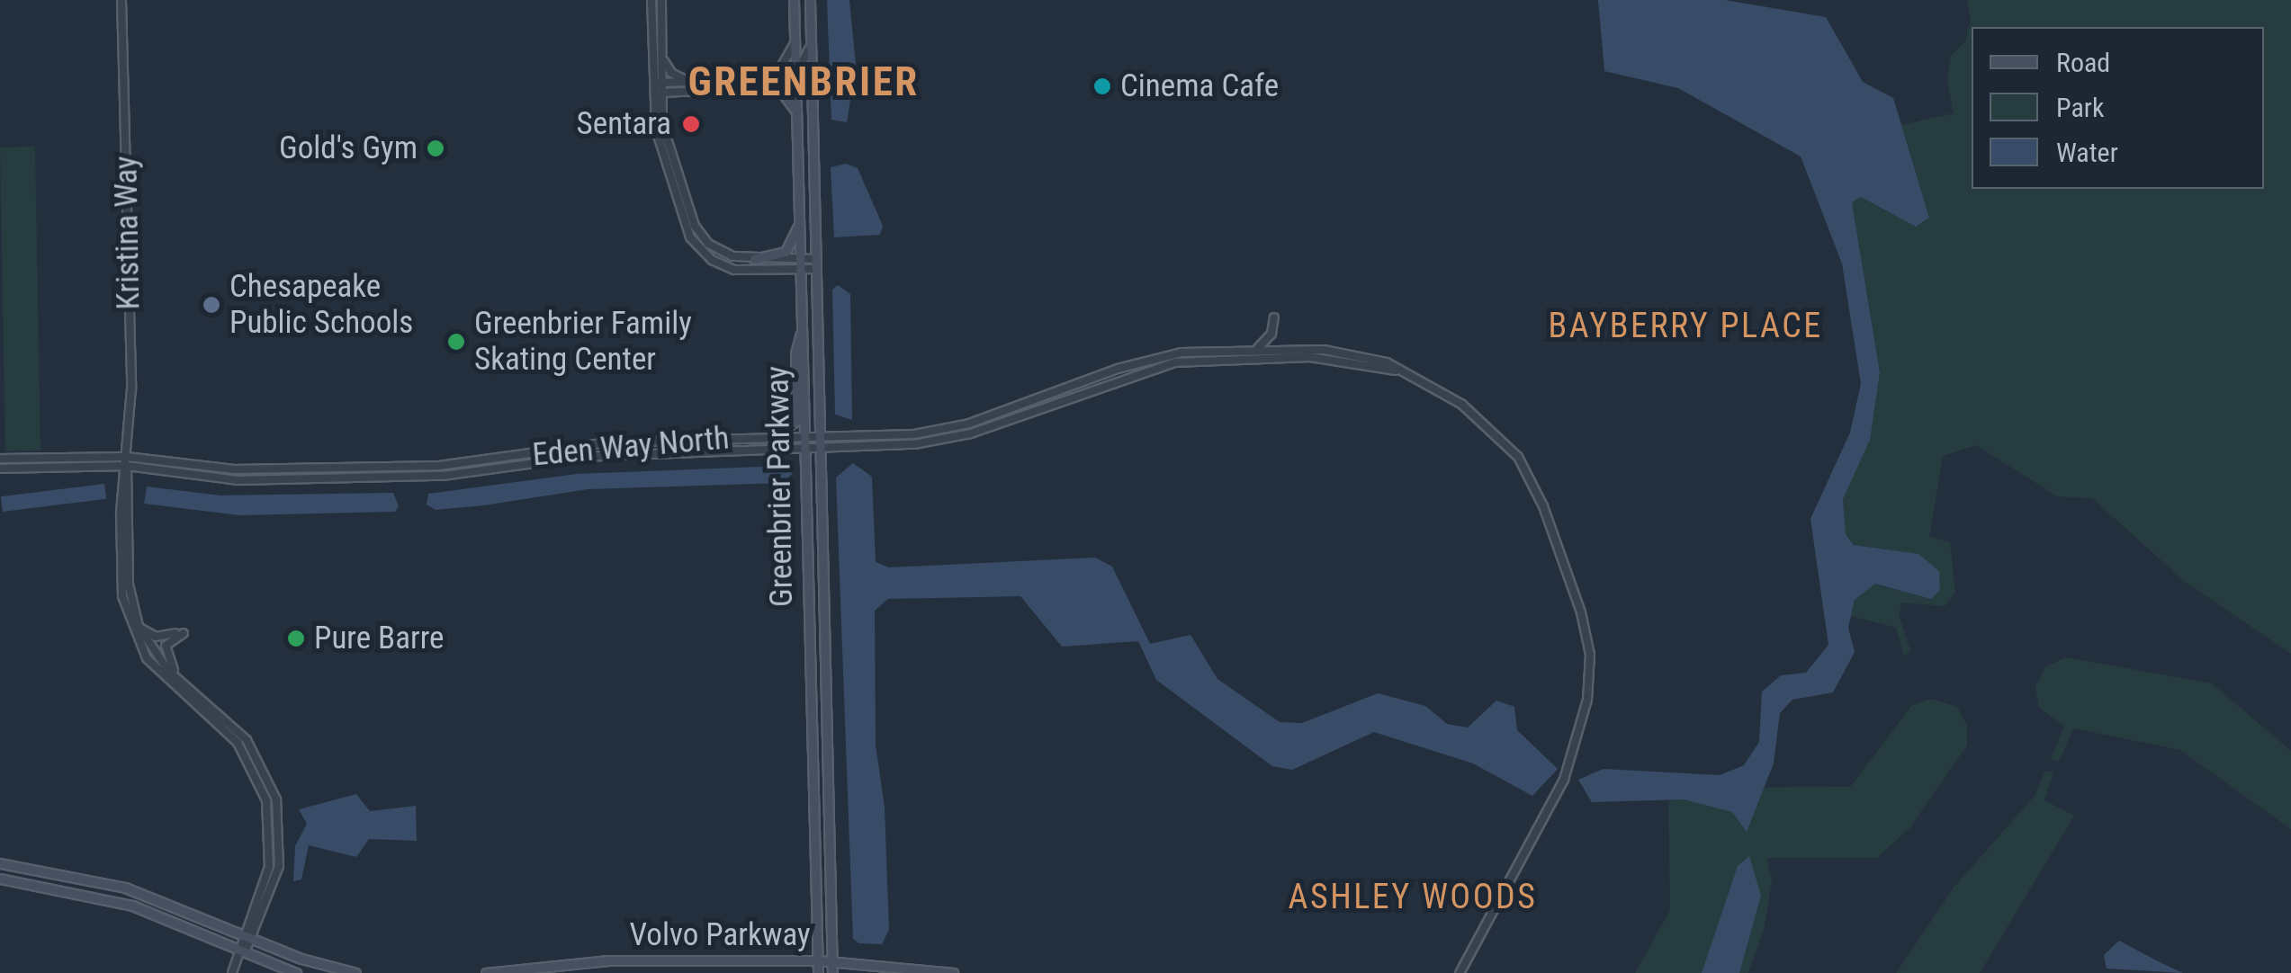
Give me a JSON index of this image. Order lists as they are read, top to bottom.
{
  "streets": {
    "main road": ["Greenbrier Parkway", "Volvo Parkway"],
    "street": ["Kristina Way", "Eden Way North"]
  },
  "crossings": [
    ["Kristina Way", "Eden Way North"],
    ["Eden Way North", "Greenbrier Parkway"],
    ["Greenbrier Parkway", "Volvo Parkway"]
  ],
  "districts": ["GREENBRIER", "BAYBERRY PLACE", "ASHLEY WOODS"],
  "places": [
    "Cinema Cafe",
    "Sentara",
    "Gold's Gym",
    "Chesapeake Public Schools",
    "Greenbrier Family Skating Center",
    "Pure Barre"
  ],
  "legend": ["Road", "Park", "Water"]
}
